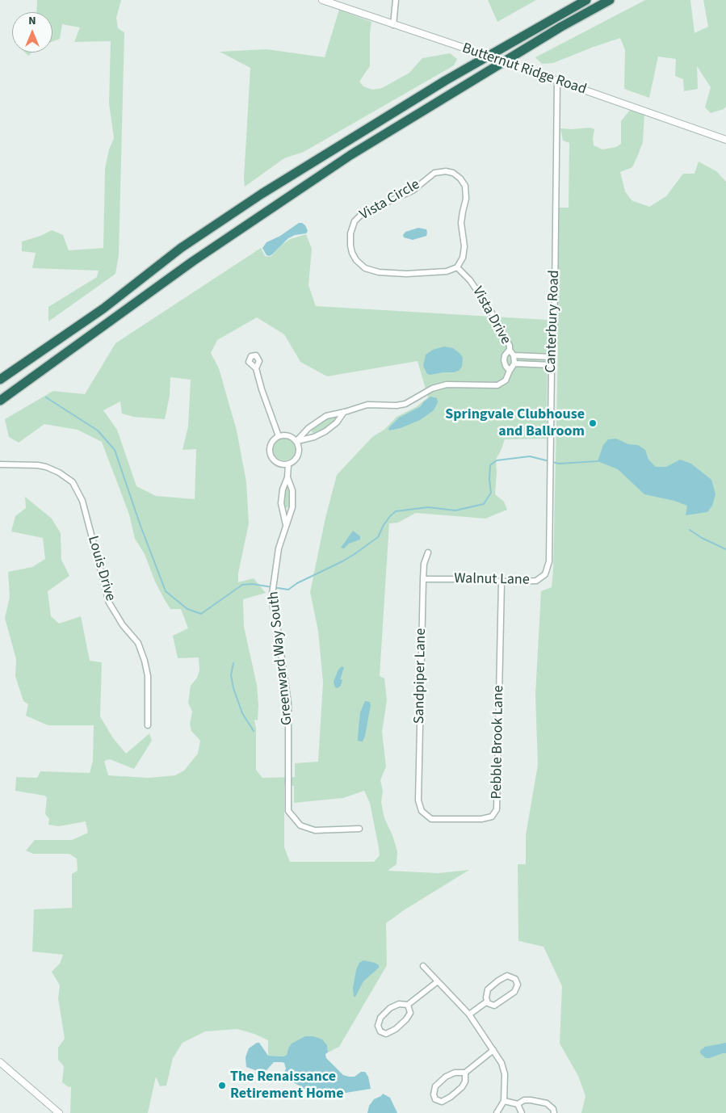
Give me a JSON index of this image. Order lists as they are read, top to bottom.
{
  "streets": {
    "street": [
      "Butternut Ridge Road",
      "Vista Circle",
      "Vista Drive",
      "Canterbury Road",
      "Louis Drive",
      "Walnut Lane",
      "Greenward Way South",
      "Sandpiper Lane",
      "Pebble Brook Lane"
    ]
  },
  "crossings": [
    ["Butternut Ridge Road", "Canterbury Road"],
    ["Vista Circle", "Vista Drive"],
    ["Vista Drive", "Canterbury Road"],
    ["Canterbury Road", "Walnut Lane"],
    ["Walnut Lane", "Sandpiper Lane"],
    ["Walnut Lane", "Pebble Brook Lane"],
    ["Sandpiper Lane", "Pebble Brook Lane"]
  ],
  "places": ["Springvale Clubhouse and Ballroom", "The Renaissance Retirement Home"],
  "north": "top"
}
